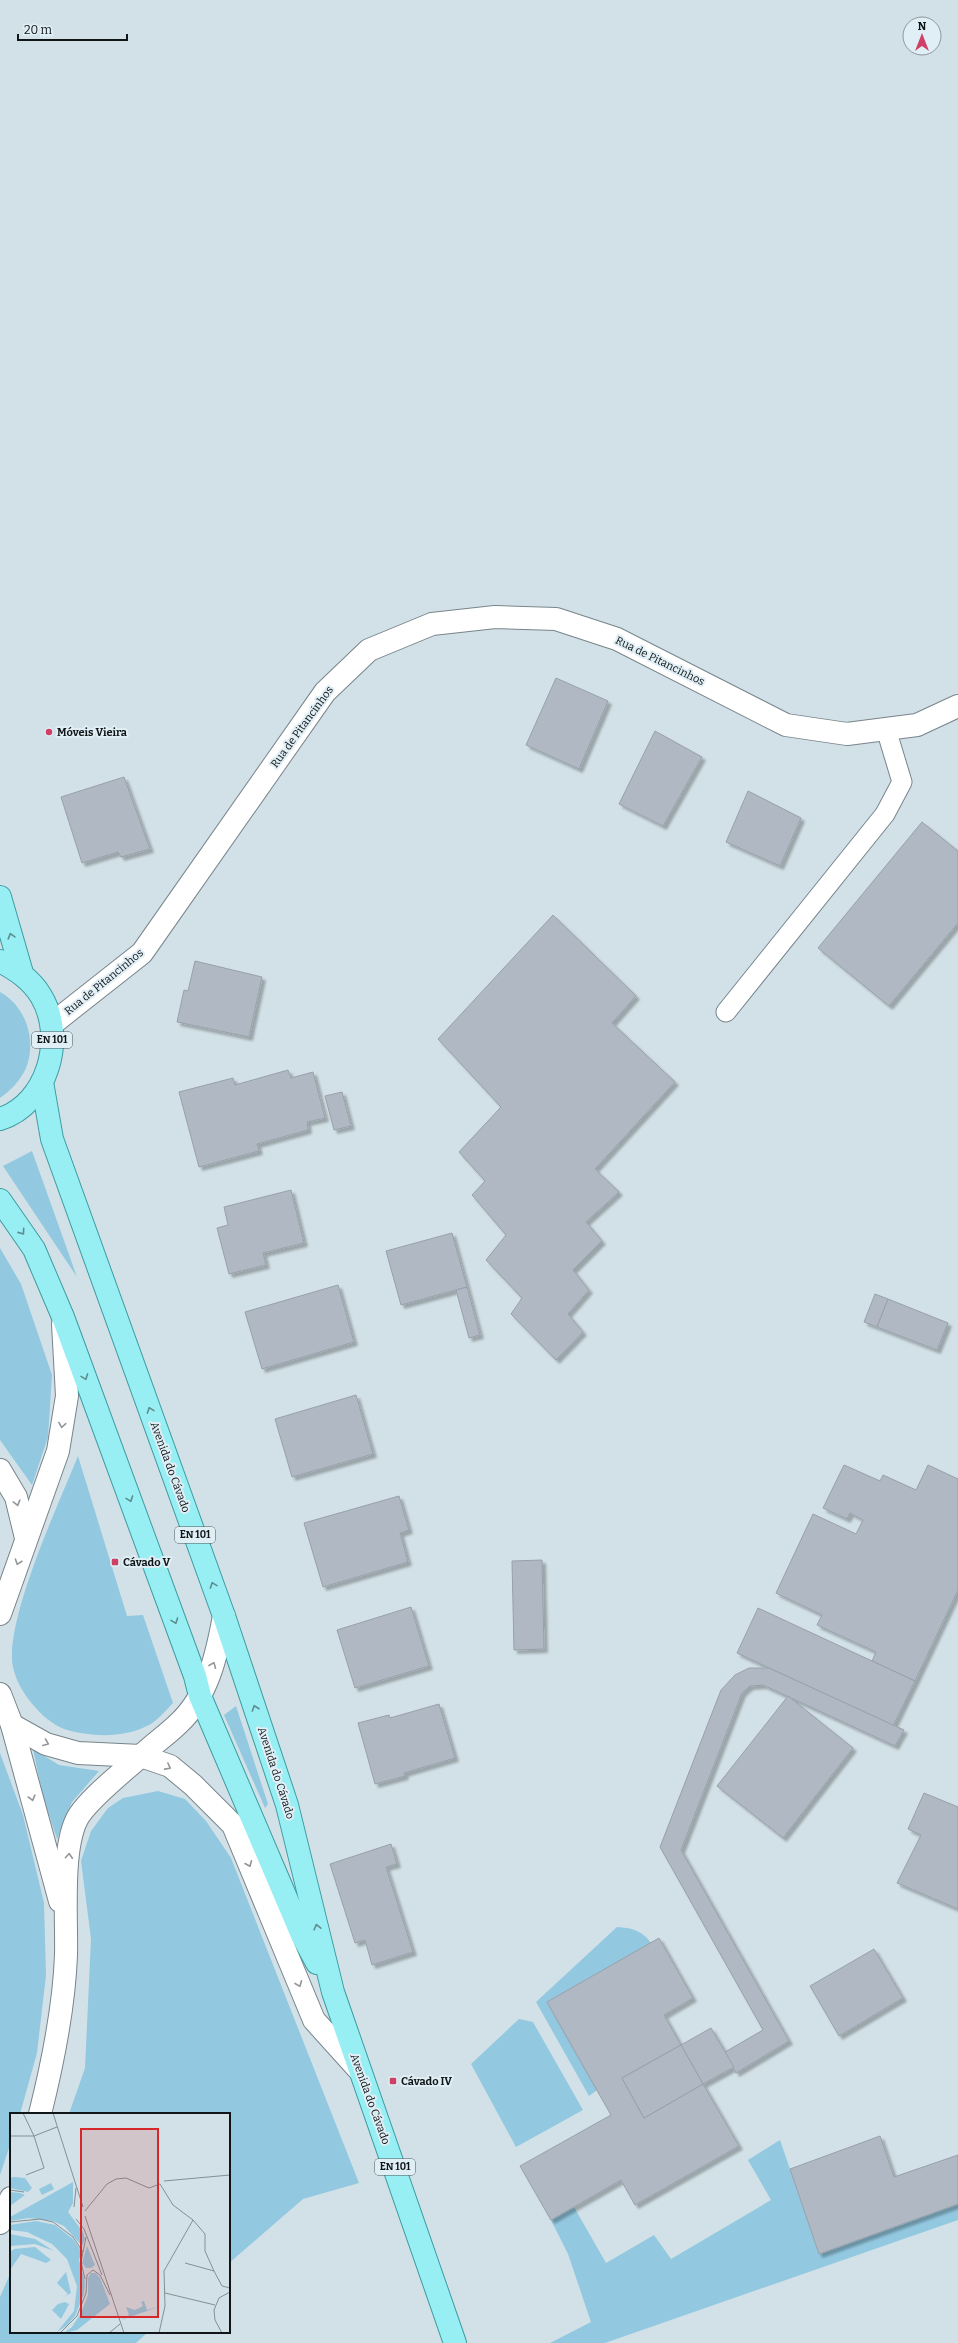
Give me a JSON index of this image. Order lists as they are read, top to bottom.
{
  "streets": {
    "main road": ["EN 101", "Avenida do Cávado"],
    "street": ["Rua de Pitancinhos"]
  },
  "crossings": [
    ["Rua de Pitancinhos", "Avenida do Cávado"]
  ],
  "places": {
    "other": ["Móveis Vieira"],
    "transit": ["Cávado V", "Cávado IV"]
  },
  "scale_bar": "20 m",
  "north": "top"
}
